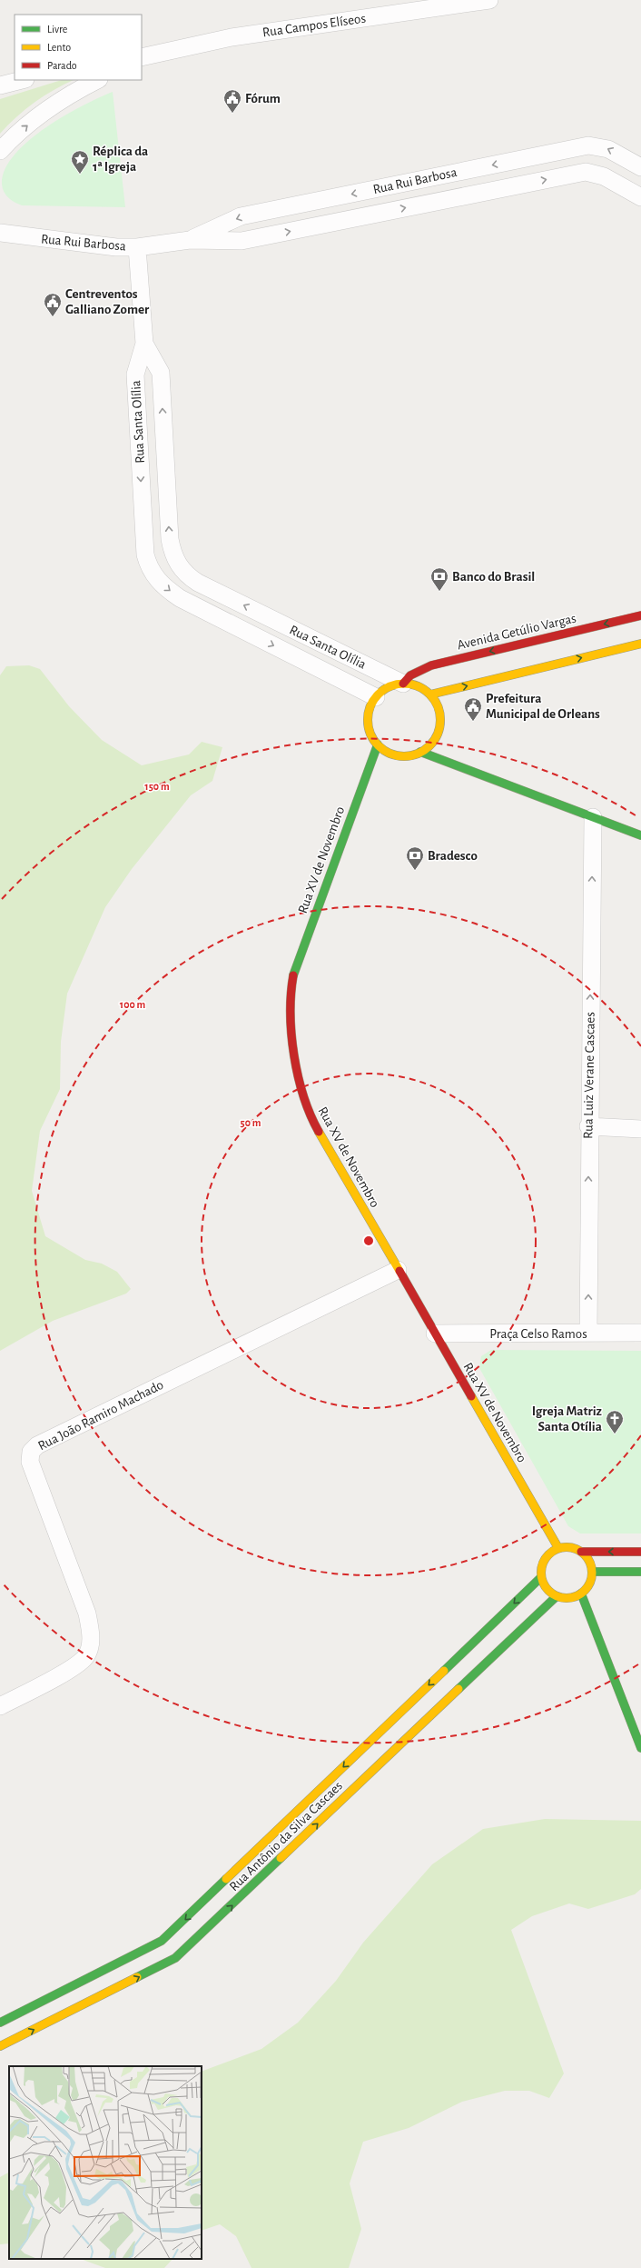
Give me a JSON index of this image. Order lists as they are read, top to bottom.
{
  "streets": {
    "street": [
      "Rua Campos Elíseos",
      "Rua Rui Barbosa",
      "Rua Santa Olília",
      "Avenida Getúlio Vargas",
      "Rua XV de Novembro",
      "Rua Luiz Verane Cascaes",
      "Praça Celso Ramos",
      "Rua João Ramiro Machado",
      "Rua Antônio da Silva Cascaes"
    ]
  },
  "crossings": [
    ["Rua Santa Olília", "Avenida Getúlio Vargas"],
    ["Rua Santa Olília", "Rua XV de Novembro"],
    ["Avenida Getúlio Vargas", "Rua XV de Novembro"],
    ["Rua XV de Novembro", "Praça Celso Ramos"],
    ["Rua XV de Novembro", "Rua João Ramiro Machado"],
    ["Rua XV de Novembro", "Rua Antônio da Silva Cascaes"],
    ["Rua Luiz Verane Cascaes", "Praça Celso Ramos"]
  ],
  "one_way": ["Rua Luiz Verane Cascaes"],
  "places": {
    "public building": ["Fórum", "Centreventos Galliano Zomer", "Prefeitura Municipal de Orleans"],
    "place": ["Réplica da 1ª Igreja"],
    "bank": ["Banco do Brasil", "Bradesco"],
    "church": ["Igreja Matriz Santa Otília"]
  },
  "legend": ["Livre", "Lento", "Parado"],
  "rings": ["150 m", "100 m", "50 m"]
}
